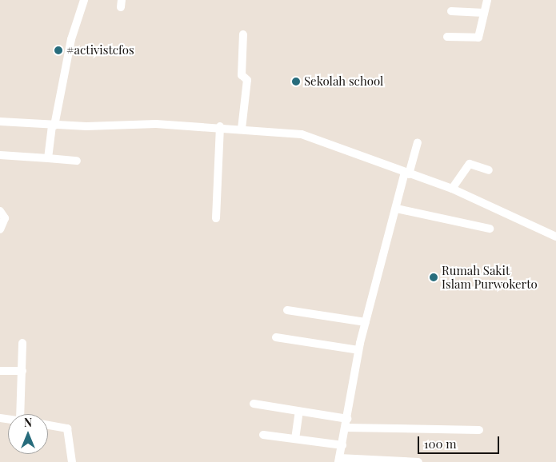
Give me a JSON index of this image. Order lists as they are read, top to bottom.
{
  "places": ["#activistcfos", "Sekolah school", "Rumah Sakit Islam Purwokerto"],
  "scale_bar": "100 m",
  "north": "top"
}
